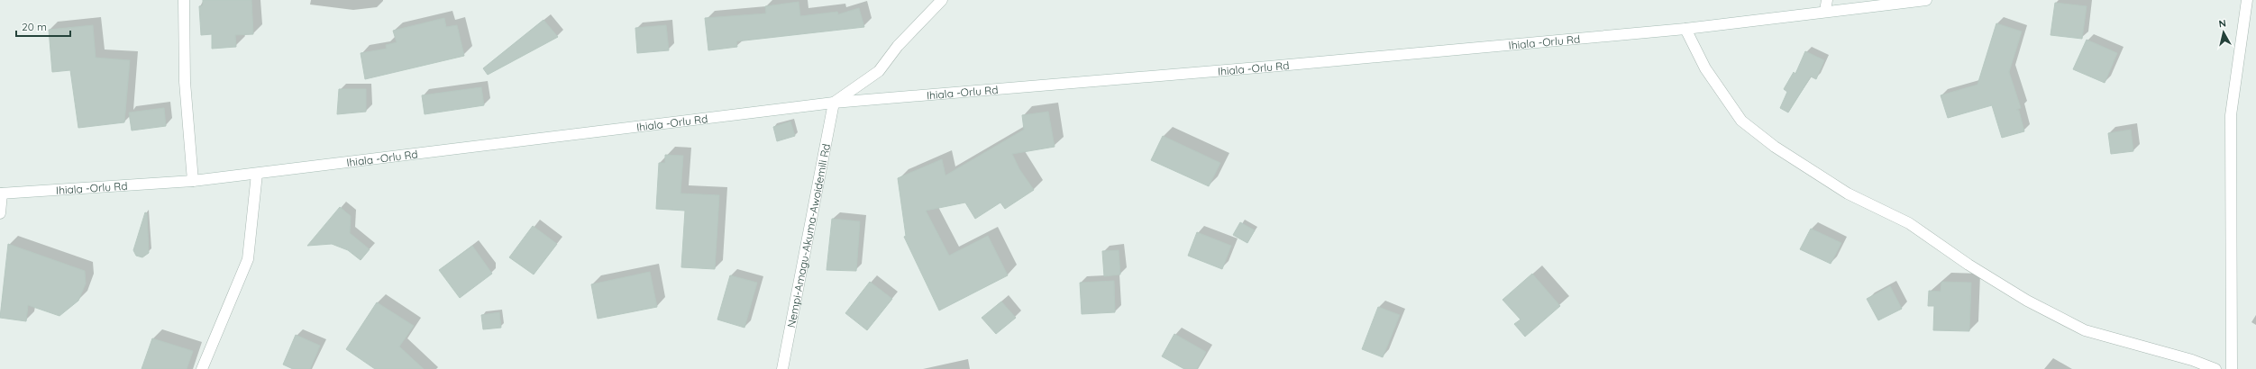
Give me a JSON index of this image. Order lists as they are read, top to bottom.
{
  "streets": {
    "main road": ["Ihiala -Orlu Rd", "Nempi-Amagu-Akuma-Awoidemili Rd"]
  },
  "crossings": [
    ["Ihiala -Orlu Rd", "Nempi-Amagu-Akuma-Awoidemili Rd"]
  ],
  "scale_bar": "20 m",
  "north": "top"
}
